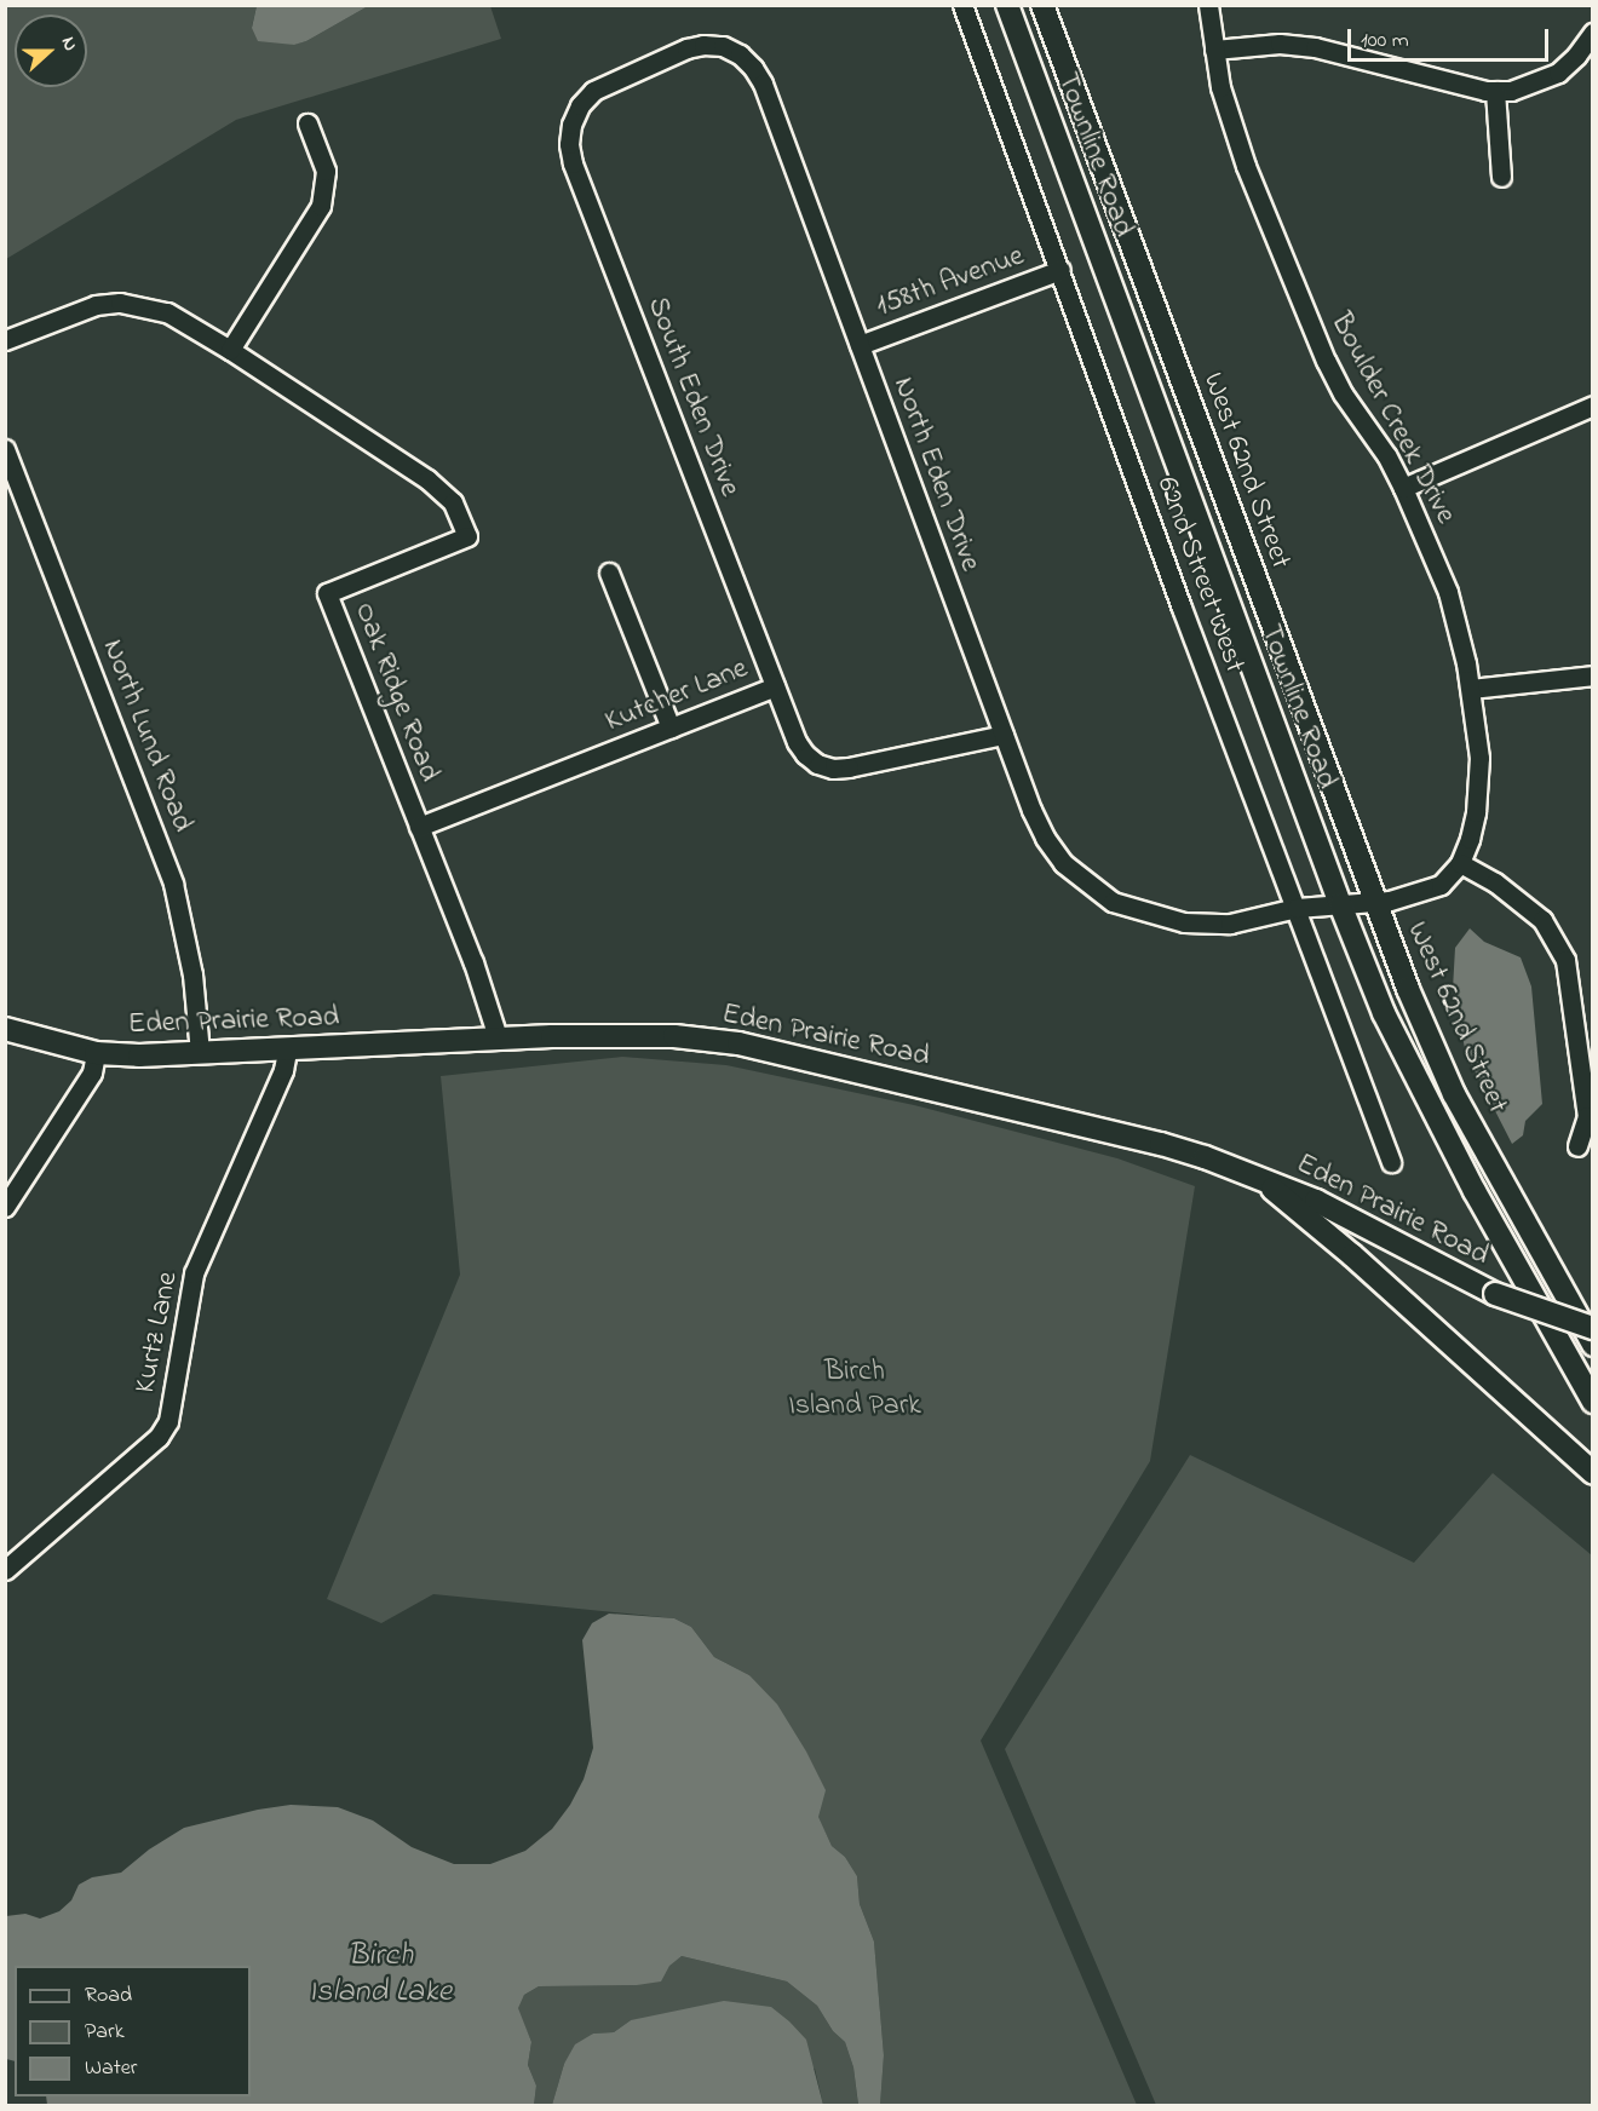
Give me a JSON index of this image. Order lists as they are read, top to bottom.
{
  "streets": {
    "main road": ["Townline Road", "West 62nd Street", "Eden Prairie Road"],
    "street": [
      "158th Avenue",
      "South Eden Drive",
      "Boulder Creek Drive",
      "North Eden Drive",
      "62nd Street West",
      "Oak Ridge Road",
      "Kutcher Lane",
      "North Lund Road",
      "Kurtz Lane"
    ]
  },
  "crossings": [
    ["Townline Road", "Boulder Creek Drive"],
    ["158th Avenue", "North Eden Drive"],
    ["158th Avenue", "62nd Street West"],
    ["South Eden Drive", "North Eden Drive"],
    ["South Eden Drive", "Kutcher Lane"],
    ["Boulder Creek Drive", "West 62nd Street"],
    ["Boulder Creek Drive", "North Eden Drive"],
    ["Boulder Creek Drive", "62nd Street West"],
    ["North Eden Drive", "62nd Street West"],
    ["North Eden Drive", "Kutcher Lane"],
    ["Oak Ridge Road", "Kutcher Lane"],
    ["Oak Ridge Road", "Eden Prairie Road"],
    ["North Lund Road", "Eden Prairie Road"],
    ["Eden Prairie Road", "Kurtz Lane"]
  ],
  "water": ["Birch Island Lake"],
  "parks": ["Birch Island Park"],
  "legend": ["Road", "Park", "Water"],
  "scale_bar": "100 m",
  "north": "right"
}
